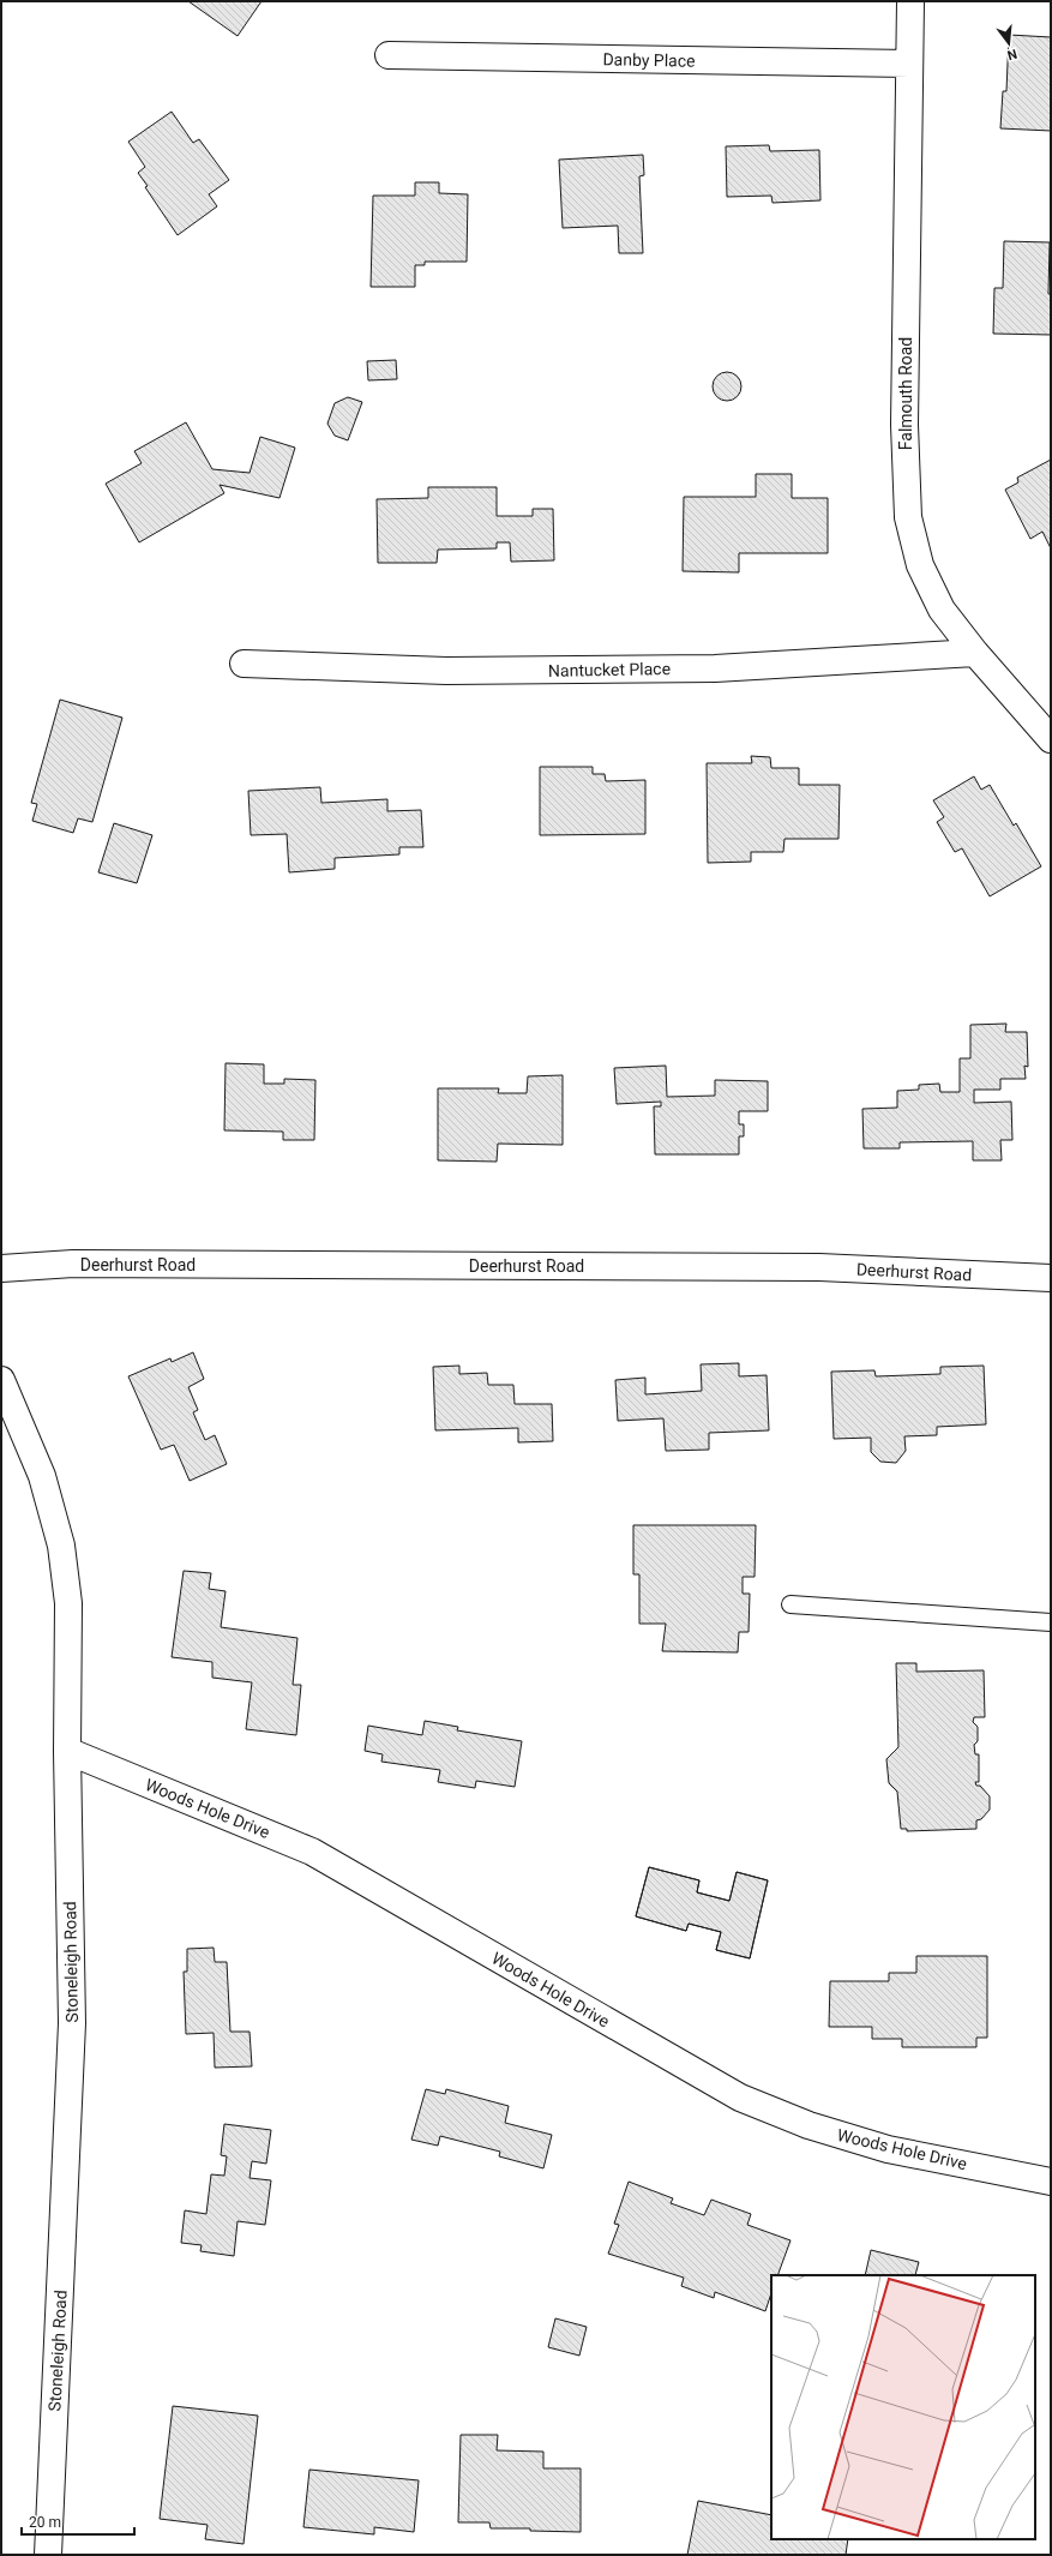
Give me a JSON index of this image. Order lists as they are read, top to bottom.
{
  "streets": {
    "street": [
      "Danby Place",
      "Falmouth Road",
      "Nantucket Place",
      "Deerhurst Road",
      "Woods Hole Drive",
      "Stoneleigh Road"
    ]
  },
  "crossings": [
    ["Danby Place", "Falmouth Road"],
    ["Falmouth Road", "Nantucket Place"],
    ["Woods Hole Drive", "Stoneleigh Road"]
  ],
  "scale_bar": "20 m",
  "north": "bottom"
}
